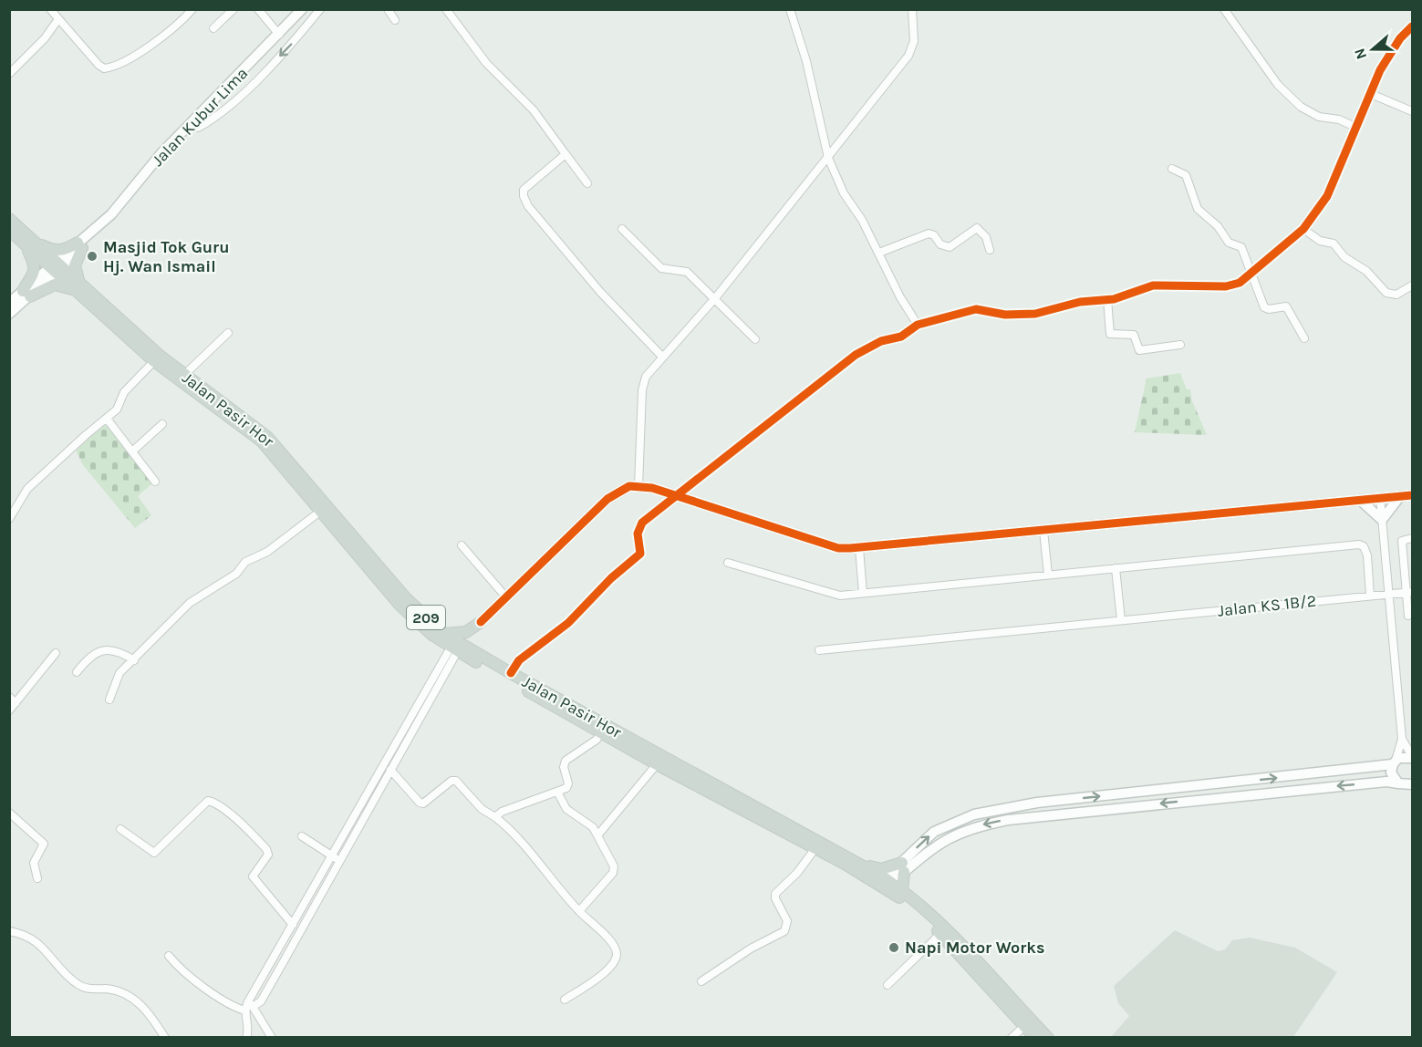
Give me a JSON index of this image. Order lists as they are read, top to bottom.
{
  "streets": {
    "main road": ["Jalan Pasir Hor", "209"],
    "street": ["Jalan Kubur Lima", "Jalan KS 1B/2"]
  },
  "crossings": [
    ["Jalan Kubur Lima", "Jalan Pasir Hor"]
  ],
  "places": ["Masjid Tok Guru Hj. Wan Ismail", "Napi Motor Works"],
  "north": "left"
}
